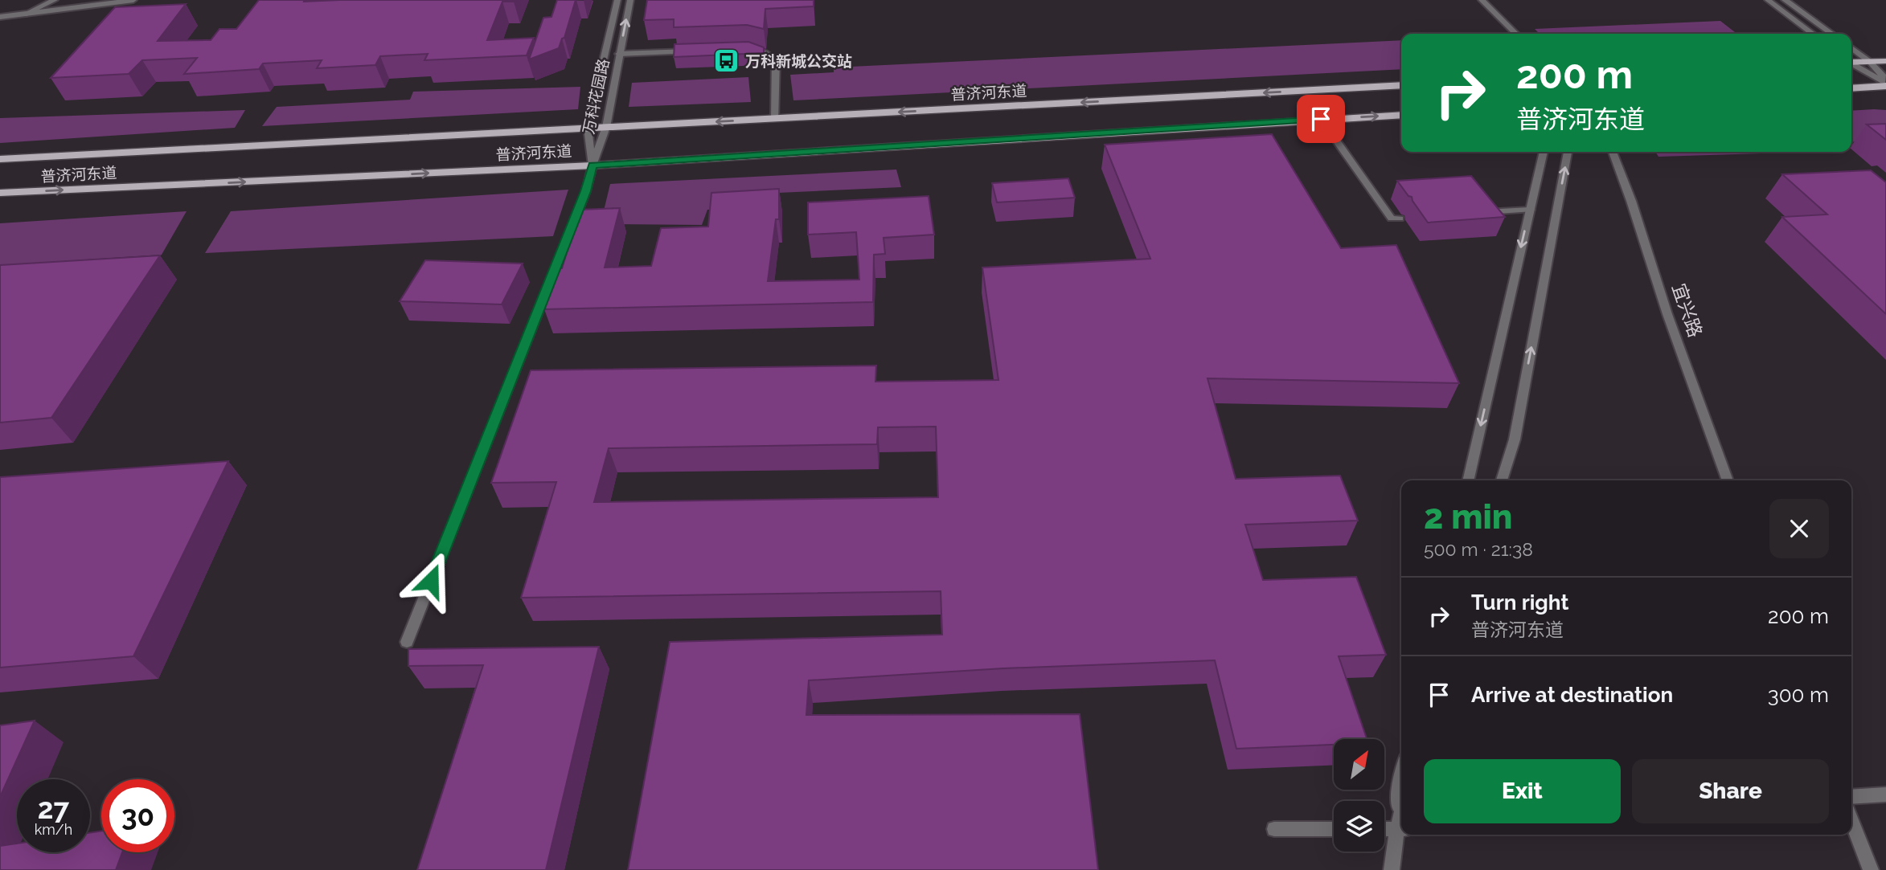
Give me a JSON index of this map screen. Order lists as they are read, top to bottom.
{
  "streets": {
    "main road": ["普济河东道"],
    "street": ["万科花园路", "宜兴路"]
  },
  "crossings": [
    ["普济河东道", "万科花园路"]
  ],
  "places": {
    "bus stop": ["万科新城公交站"]
  },
  "north": "top right",
  "page": {
    "turn": ["200 m", "普济河东道"],
    "heading": ["2 min", "500 m · 21:38"],
    "list": [
      {
        "name": "Turn right",
        "note": "普济河东道",
        "value": "200 m"
      },
      {
        "name": "Arrive at destination",
        "value": "300 m"
      }
    ],
    "buttons": ["Exit", "Share"],
    "speed": "27 km/h",
    "limit": "30"
  }
}
